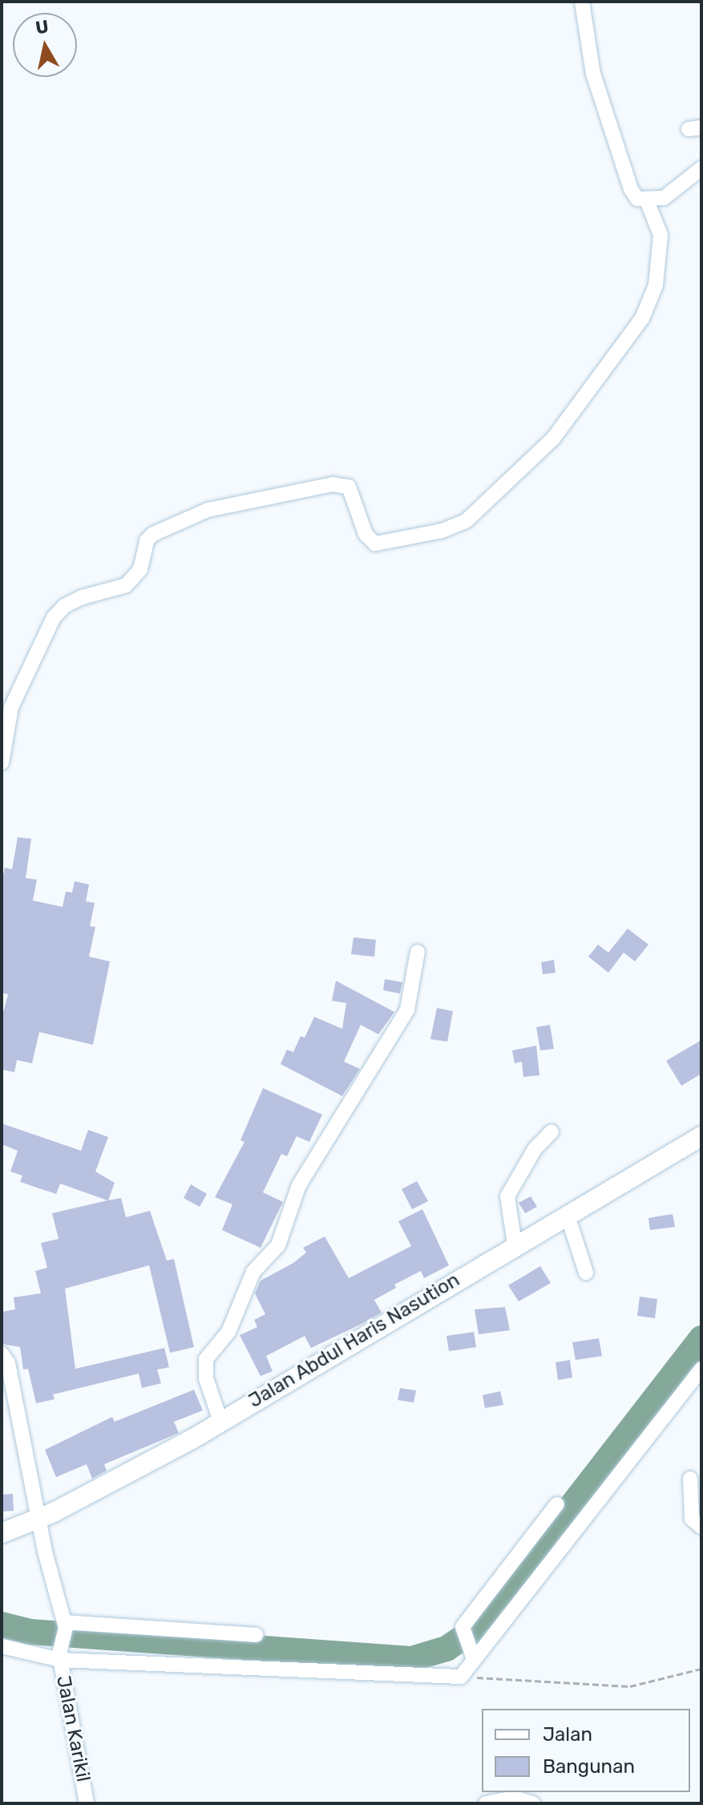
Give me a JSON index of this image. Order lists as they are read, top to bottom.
{
  "streets": {
    "main road": ["Jalan Abdul Haris Nasution"],
    "street": ["Jalan Karikil"]
  },
  "legend": ["Jalan", "Bangunan"],
  "north": "top"
}
